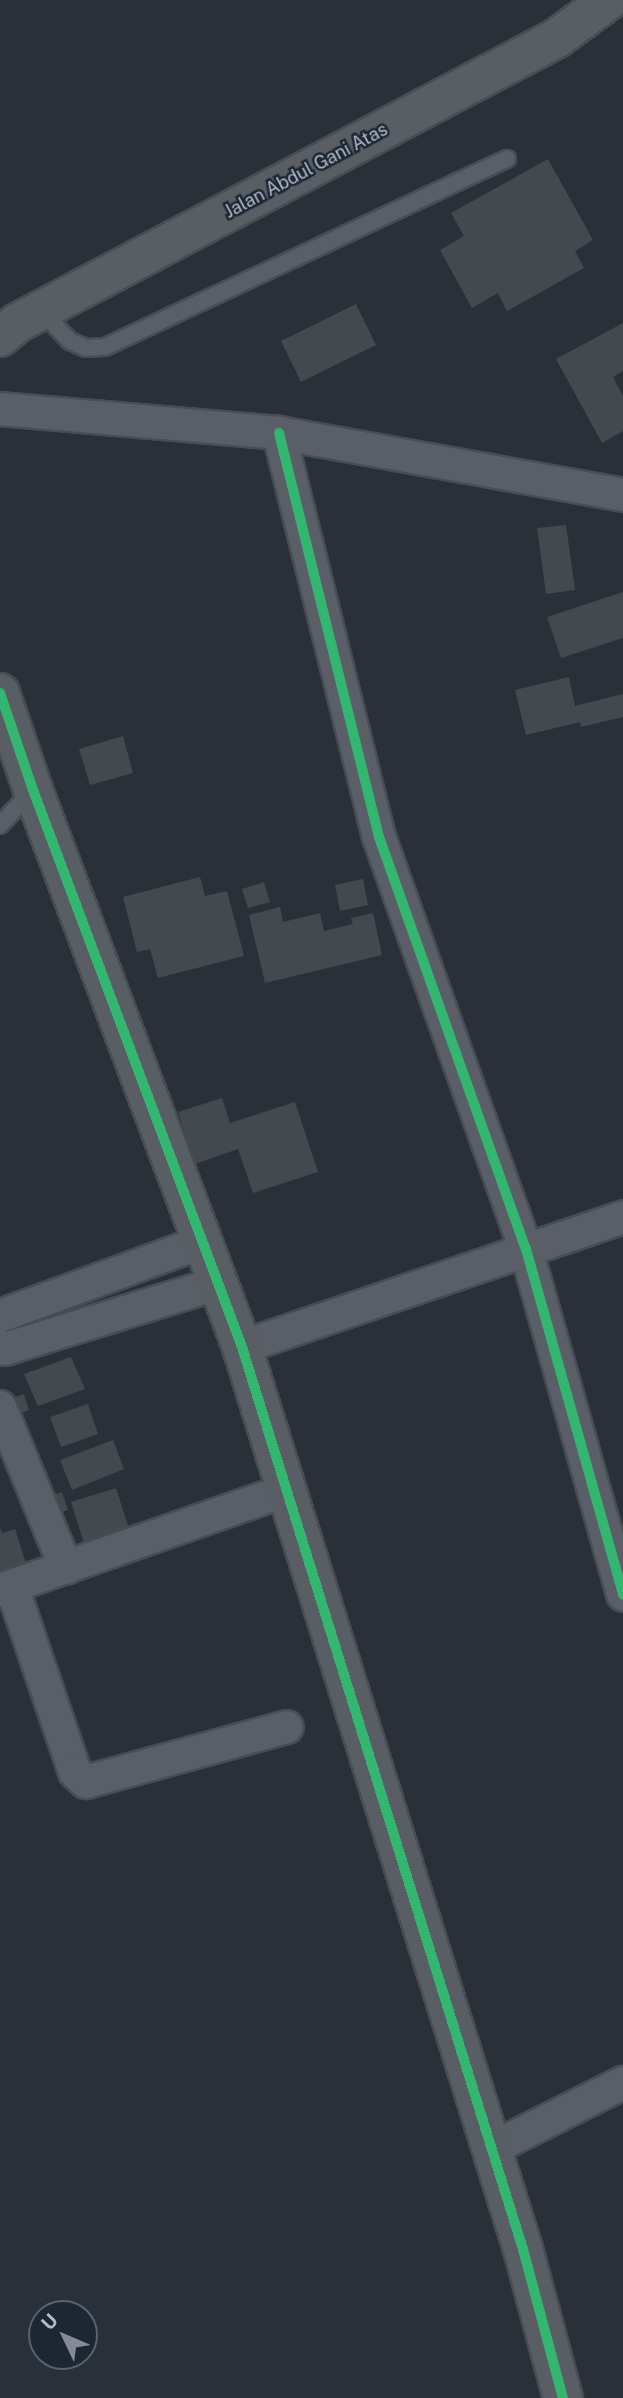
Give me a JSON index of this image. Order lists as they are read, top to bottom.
{
  "streets": {
    "street": ["Jalan Abdul Gani Atas"]
  },
  "north": "top left"
}
